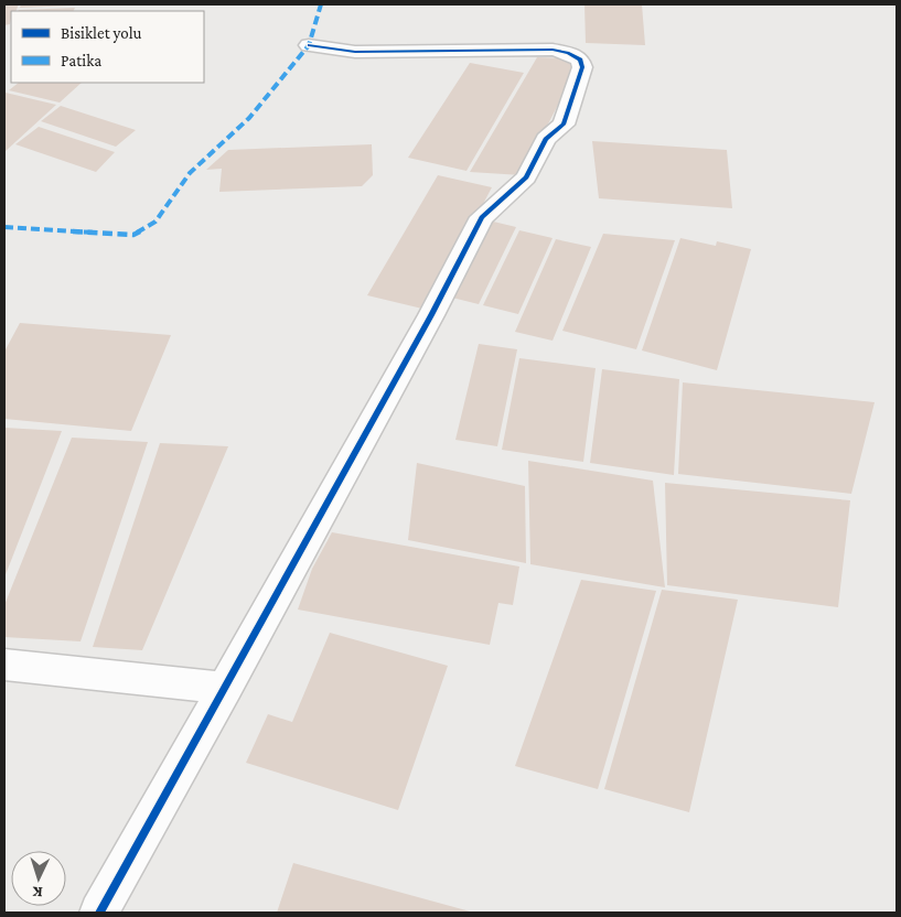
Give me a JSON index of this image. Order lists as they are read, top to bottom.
{
  "legend": ["Bisiklet yolu", "Patika"],
  "north": "bottom"
}
